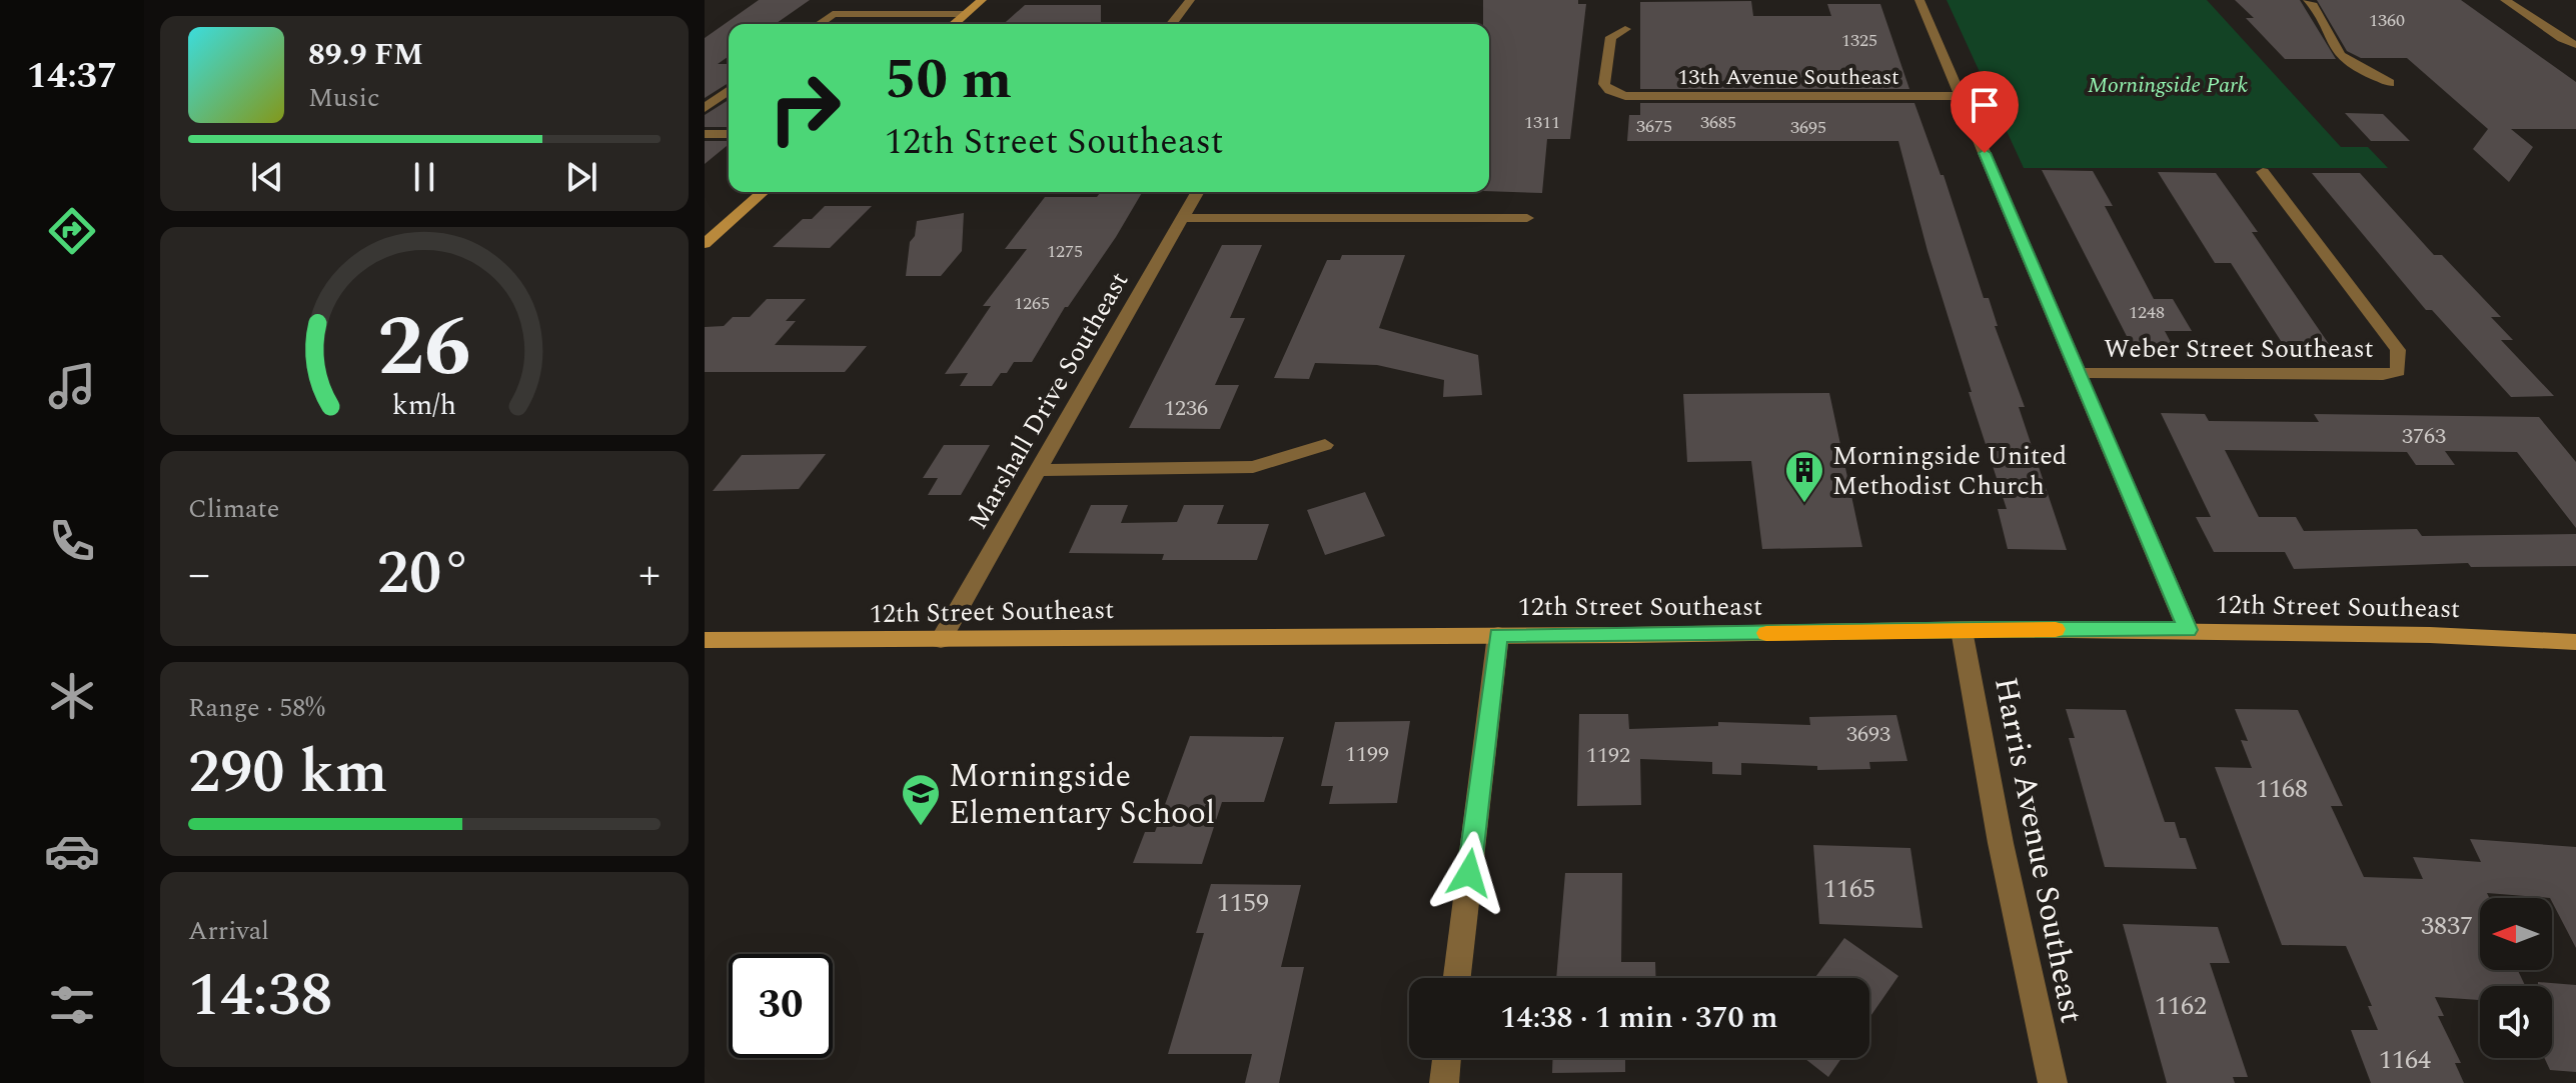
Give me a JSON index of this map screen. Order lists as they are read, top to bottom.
{
  "streets": {
    "main road": ["12th Street Southeast"],
    "street": [
      "13th Avenue Southeast",
      "Weber Street Southeast",
      "Marshall Drive Southeast",
      "Harris Avenue Southeast"
    ]
  },
  "crossings": [
    ["Marshall Drive Southeast", "12th Street Southeast"],
    ["12th Street Southeast", "Harris Avenue Southeast"]
  ],
  "parks": ["Morningside Park"],
  "places": {
    "building": ["Morningside United Methodist Church"],
    "school or university": ["Morningside Elementary School"]
  },
  "house_numbers": [
    "1360",
    "1325",
    "1311",
    "3685",
    "3675",
    "3695",
    "1275",
    "1265",
    "1248",
    "1236",
    "3763",
    "3693",
    "1199",
    "1192",
    "1168",
    "1165",
    "1159",
    "3837",
    "1162",
    "1164"
  ],
  "north": "left",
  "page": {
    "tabs": "14:37",
    "turn": ["50 m", "12th Street Southeast"],
    "song": ["89.9 FM", "Music"],
    "tile": [
      "Climate",
      ["Range · 58%", "290 km"],
      ["Arrival", "14:38"]
    ],
    "heat": ["−", "20°", "+"],
    "limit": "30",
    "trip": "14:38 · 1 min · 370 m",
    "gauge": ["26", "km/h"]
  }
}
